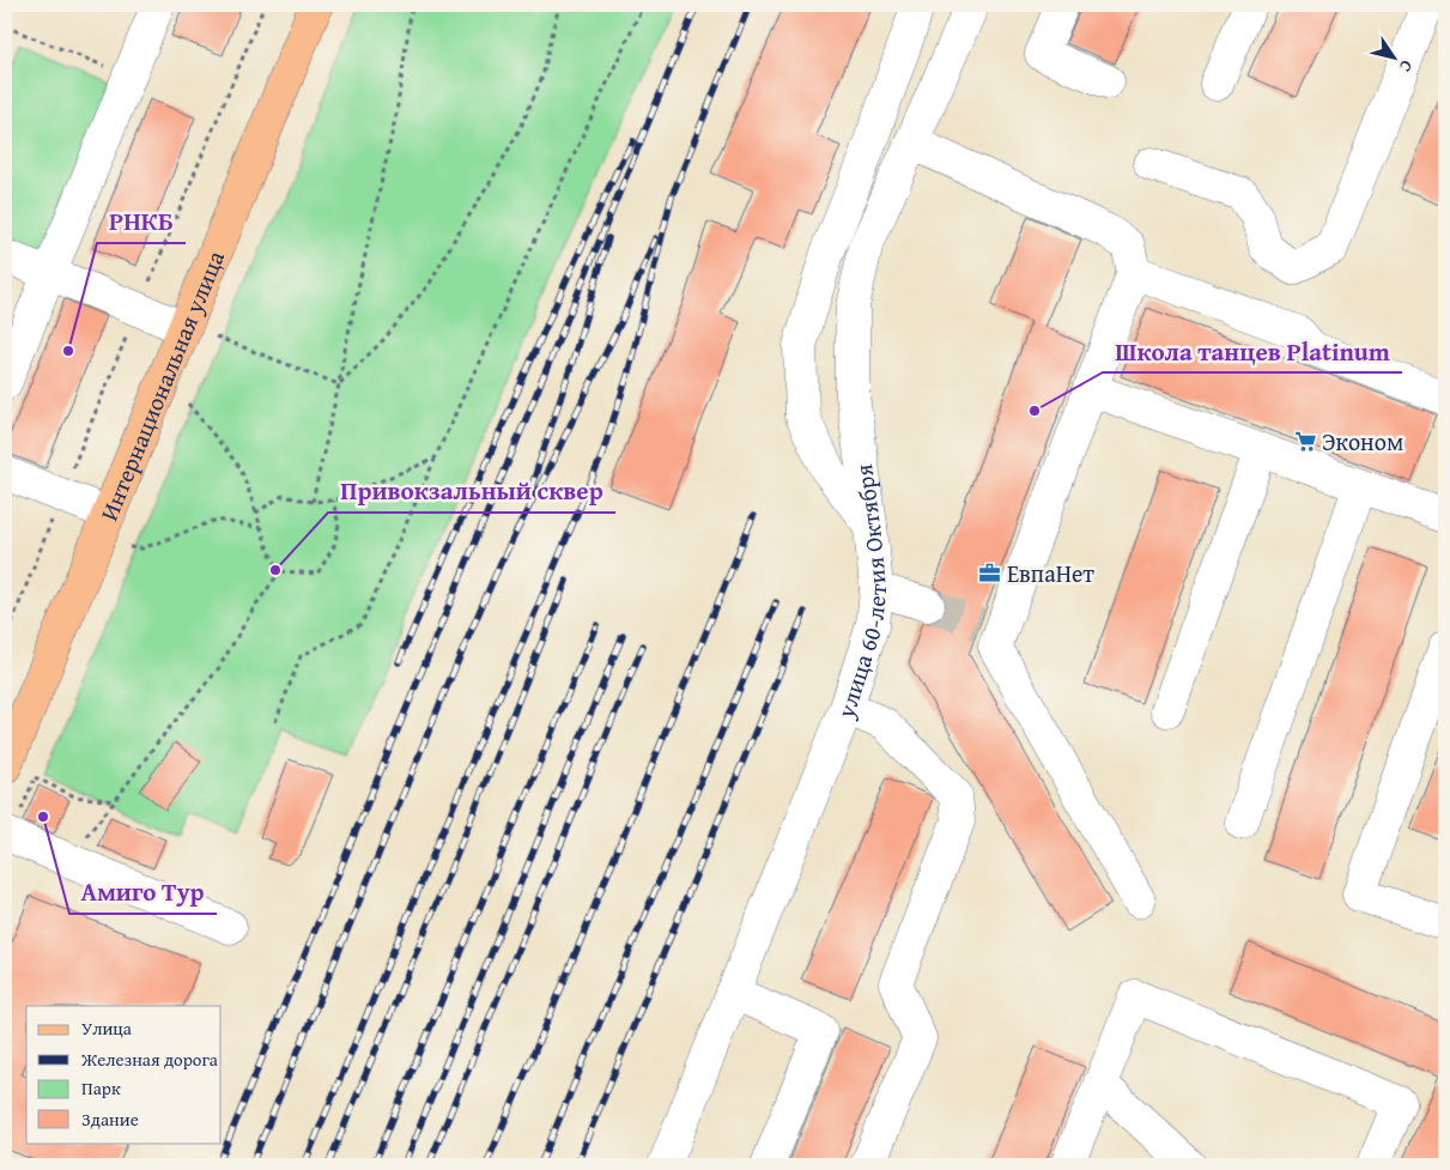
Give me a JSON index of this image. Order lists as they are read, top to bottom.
{
  "streets": {
    "main road": ["Интернациональная улица"],
    "street": ["улица 60-летия Октября"]
  },
  "places": {
    "other": [
      "РНКБ",
      "Школа танцев Platinum",
      "Привокзальный сквер",
      "Амиго Тур"
    ],
    "supermarket": ["Эконом"],
    "office": ["ЕвпаНет"]
  },
  "legend": [
    "Улица",
    "Железная дорога",
    "Парк",
    "Здание"
  ],
  "north": "bottom right"
}
